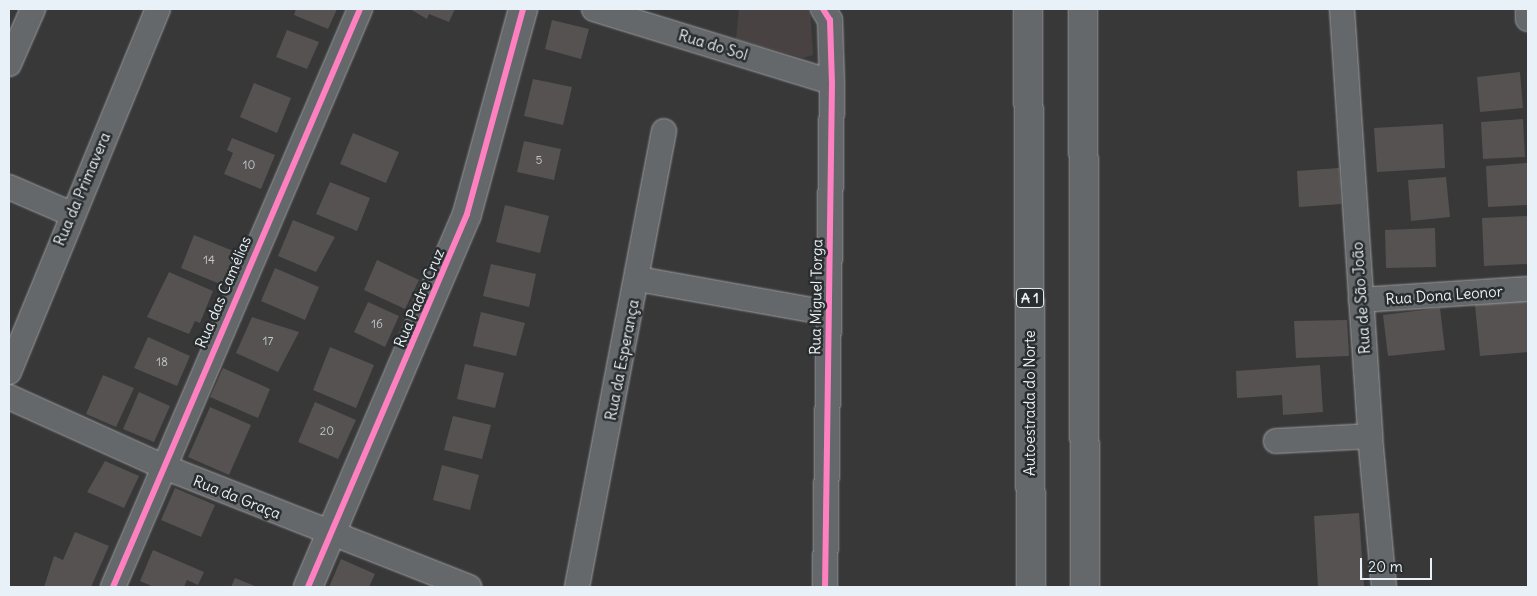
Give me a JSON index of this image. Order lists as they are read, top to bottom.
{
  "streets": {
    "main road": ["Rua Padre Cruz", "A 1", "Autoestrada do Norte"],
    "street": [
      "Rua do Sol",
      "Rua da Primavera",
      "Rua das Camélias",
      "Rua Dona Leonor",
      "Rua Miguel Torga",
      "Rua de São João",
      "Rua da Esperança",
      "Rua da Graça"
    ]
  },
  "crossings": [
    ["Rua do Sol", "Rua Miguel Torga"],
    ["Rua das Camélias", "Rua da Graça"],
    ["Rua Dona Leonor", "Rua de São João"],
    ["Rua Padre Cruz", "Rua da Graça"]
  ],
  "house_numbers": [
    "5",
    "10",
    "14",
    "16",
    "17",
    "18",
    "20"
  ],
  "scale_bar": "20 m"
}
